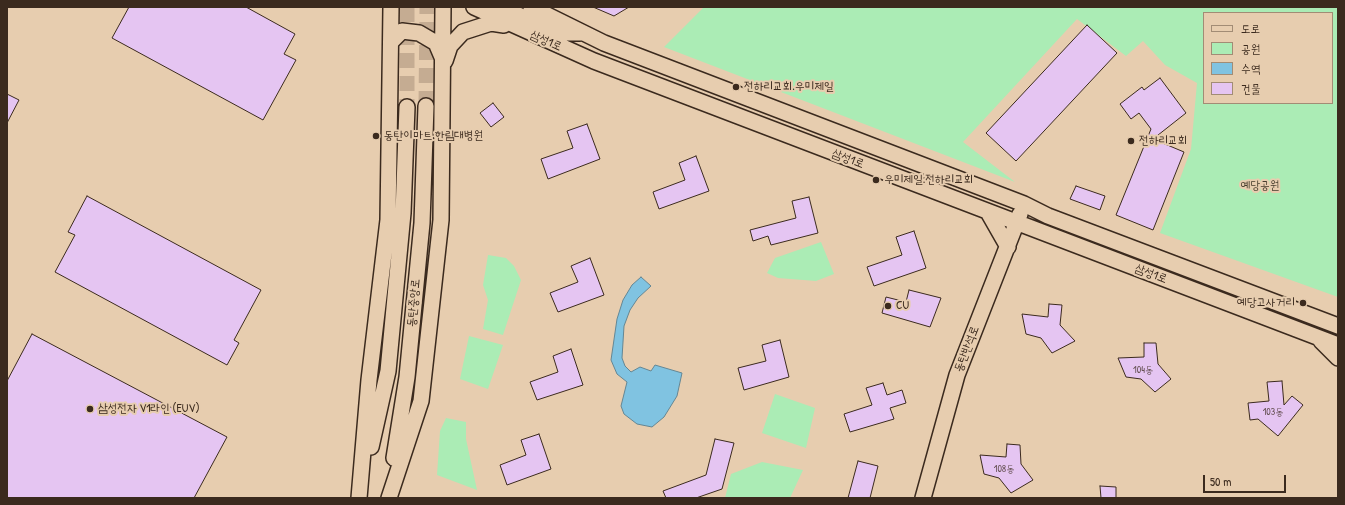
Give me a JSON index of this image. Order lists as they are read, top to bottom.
{
  "streets": {
    "street": ["삼성1로", "동탄중앙로", "동탄반석로"]
  },
  "crossings": [
    ["삼성1로", "동탄반석로"]
  ],
  "parks": ["예당공원"],
  "places": [
    "전하리교회.우미제일",
    "동탄이마트.한림대병원",
    "전하리교회",
    "우미제일.전하리교회",
    "예당고사거리",
    "CU",
    "삼성전자 V1라인 (EUV)"
  ],
  "house_numbers": ["104동", "103동", "108동"],
  "legend": [
    "도로",
    "공원",
    "수역",
    "건물"
  ],
  "scale_bar": "50 m"
}
